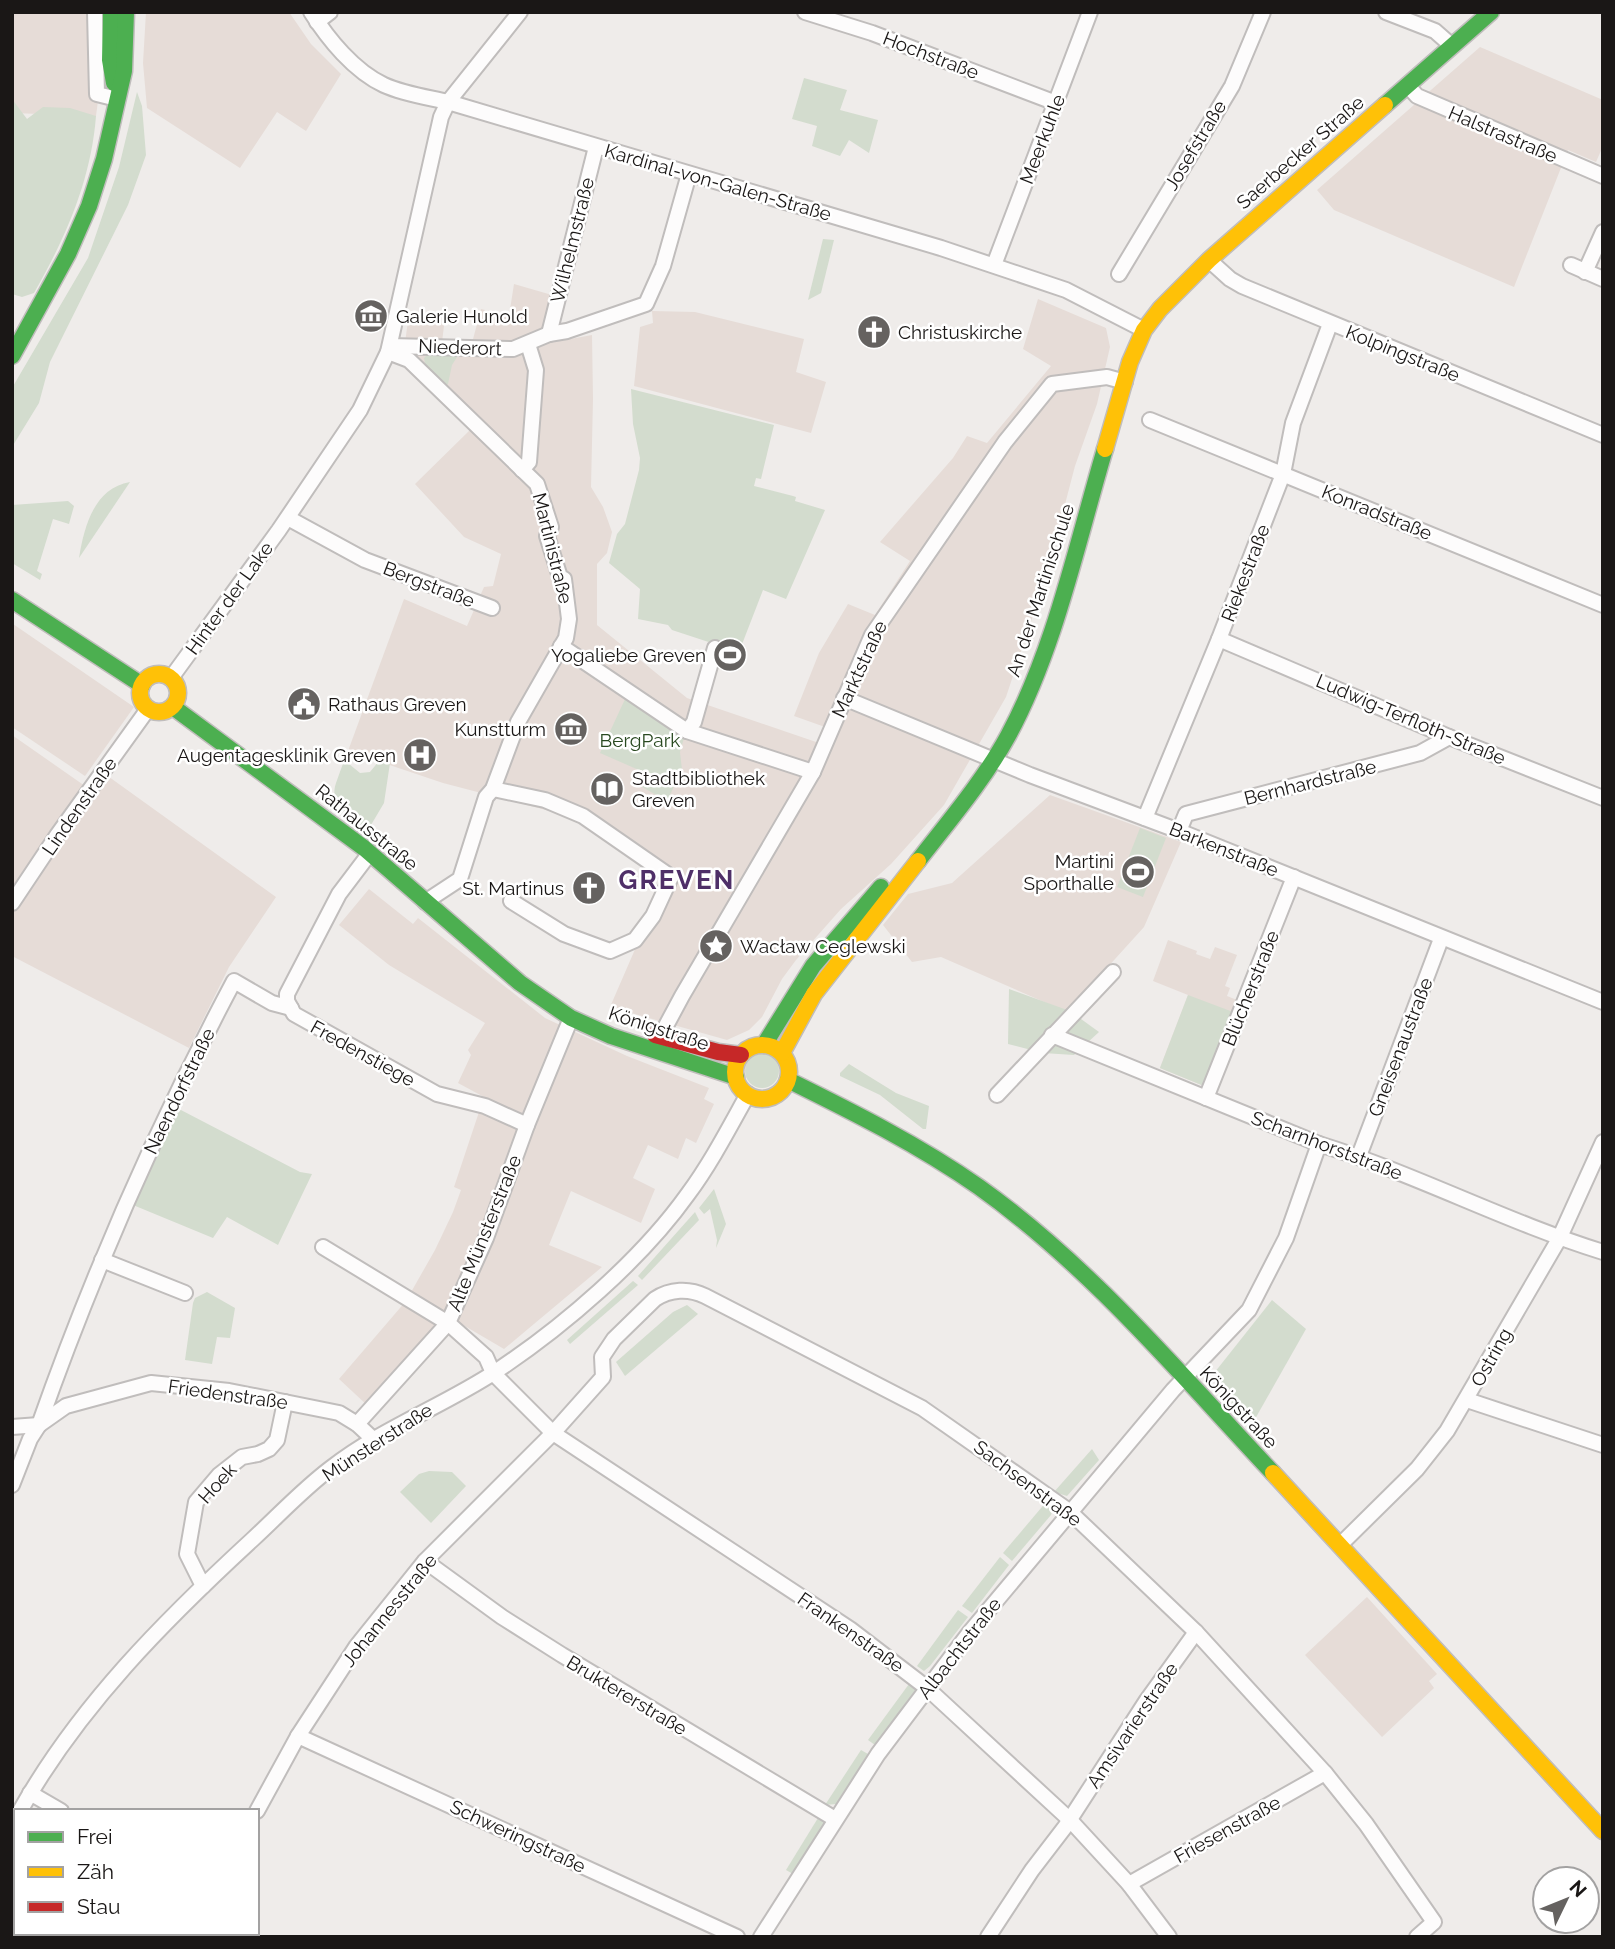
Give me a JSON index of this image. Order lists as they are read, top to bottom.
{
  "streets": {
    "street": [
      "Hochstraße",
      "Halstrastraße",
      "Meerkuhle",
      "Josefstraße",
      "Saerbecker Straße",
      "Kardinal-von-Galen-Straße",
      "Wilhelmstraße",
      "Niederort",
      "Kolpingstraße",
      "Konradstraße",
      "Martinistraße",
      "Riekestraße",
      "Bergstraße",
      "An der Martinischule",
      "Hinter der Lake",
      "Marktstraße",
      "Ludwig-Terfloth-Straße",
      "Bernhardstraße",
      "Lindenstraße",
      "Rathausstraße",
      "Barkenstraße",
      "Blücherstraße",
      "Königstraße",
      "Gneisenaustraße",
      "Fredenstiege",
      "Naendorfstraße",
      "Scharnhorststraße",
      "Alte Münsterstraße",
      "Ostring",
      "Friedenstraße",
      "Münsterstraße",
      "Hoek",
      "Sachsenstraße",
      "Johannesstraße",
      "Frankenstraße",
      "Albachtstraße",
      "Bruktererstraße",
      "Amsivarierstraße",
      "Friesenstraße",
      "Schweringstraße"
    ]
  },
  "crossings": [
    ["Hochstraße", "Meerkuhle"],
    ["Halstrastraße", "Saerbecker Straße"],
    ["Meerkuhle", "Kardinal-von-Galen-Straße"],
    ["Saerbecker Straße", "Kardinal-von-Galen-Straße"],
    ["Saerbecker Straße", "Kolpingstraße"],
    ["Saerbecker Straße", "An der Martinischule"],
    ["Kardinal-von-Galen-Straße", "Wilhelmstraße"],
    ["Kardinal-von-Galen-Straße", "Niederort"],
    ["Kardinal-von-Galen-Straße", "An der Martinischule"],
    ["Wilhelmstraße", "Niederort"],
    ["Niederort", "Martinistraße"],
    ["Niederort", "Hinter der Lake"],
    ["Kolpingstraße", "Riekestraße"],
    ["Konradstraße", "Riekestraße"],
    ["Martinistraße", "Hinter der Lake"],
    ["Martinistraße", "Rathausstraße"],
    ["Riekestraße", "Ludwig-Terfloth-Straße"],
    ["Riekestraße", "Barkenstraße"],
    ["Bergstraße", "Hinter der Lake"],
    ["An der Martinischule", "Marktstraße"],
    ["An der Martinischule", "Barkenstraße"],
    ["An der Martinischule", "Königstraße"],
    ["An der Martinischule", "Münsterstraße"],
    ["Hinter der Lake", "Lindenstraße"],
    ["Hinter der Lake", "Rathausstraße"],
    ["Marktstraße", "Barkenstraße"],
    ["Marktstraße", "Königstraße"],
    ["Ludwig-Terfloth-Straße", "Bernhardstraße"],
    ["Bernhardstraße", "Barkenstraße"],
    ["Lindenstraße", "Rathausstraße"],
    ["Rathausstraße", "Königstraße"],
    ["Rathausstraße", "Fredenstiege"],
    ["Rathausstraße", "Alte Münsterstraße"],
    ["Barkenstraße", "Blücherstraße"],
    ["Barkenstraße", "Gneisenaustraße"],
    ["Blücherstraße", "Scharnhorststraße"],
    ["Königstraße", "Alte Münsterstraße"],
    ["Königstraße", "Ostring"],
    ["Königstraße", "Münsterstraße"],
    ["Königstraße", "Albachtstraße"],
    ["Gneisenaustraße", "Scharnhorststraße"],
    ["Fredenstiege", "Naendorfstraße"],
    ["Fredenstiege", "Alte Münsterstraße"],
    ["Naendorfstraße", "Friedenstraße"],
    ["Scharnhorststraße", "Ostring"],
    ["Scharnhorststraße", "Albachtstraße"],
    ["Alte Münsterstraße", "Friedenstraße"],
    ["Alte Münsterstraße", "Frankenstraße"],
    ["Friedenstraße", "Münsterstraße"],
    ["Friedenstraße", "Hoek"],
    ["Münsterstraße", "Hoek"],
    ["Münsterstraße", "Frankenstraße"],
    ["Sachsenstraße", "Johannesstraße"],
    ["Sachsenstraße", "Frankenstraße"],
    ["Sachsenstraße", "Albachtstraße"],
    ["Sachsenstraße", "Amsivarierstraße"],
    ["Sachsenstraße", "Friesenstraße"],
    ["Johannesstraße", "Frankenstraße"],
    ["Johannesstraße", "Bruktererstraße"],
    ["Johannesstraße", "Schweringstraße"],
    ["Frankenstraße", "Albachtstraße"],
    ["Frankenstraße", "Amsivarierstraße"],
    ["Frankenstraße", "Friesenstraße"],
    ["Albachtstraße", "Bruktererstraße"]
  ],
  "districts": ["GREVEN"],
  "parks": ["BergPark"],
  "places": {
    "museum": ["Galerie Hunold", "Kunstturm"],
    "church": ["Christuskirche", "St. Martinus"],
    "sports": ["Yogaliebe Greven", "Martini Sporthalle"],
    "public building": ["Rathaus Greven"],
    "hospital": ["Augentagesklinik Greven"],
    "library": ["Stadtbibliothek Greven"],
    "place": ["Wacław Ceglewski"]
  },
  "legend": ["Frei", "Zäh", "Stau"],
  "north": "top right"
}
